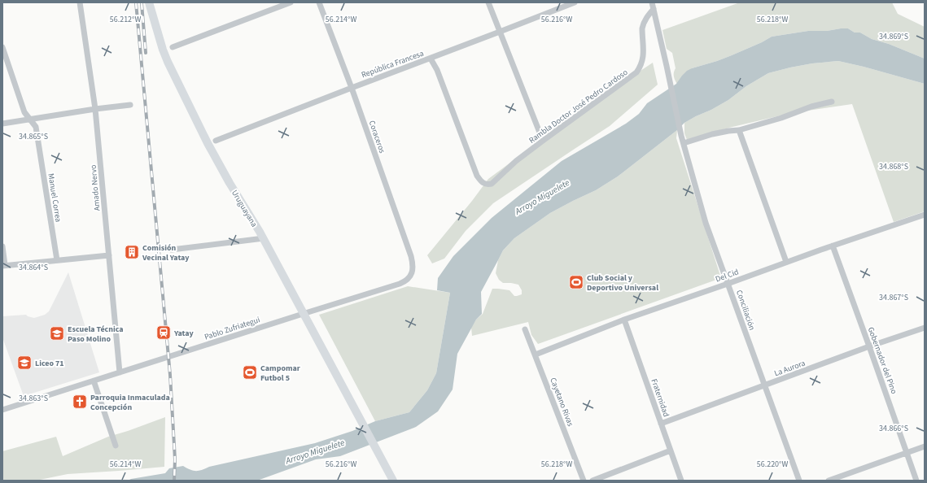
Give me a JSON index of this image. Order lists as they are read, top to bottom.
{
  "streets": {
    "street": [
      "República Francesa",
      "Rambla Doctor José Pedro Cardoso",
      "Coraceros",
      "Amado Nervo",
      "Manuel Correa",
      "Uruguayana",
      "Del Cid",
      "Conciliación",
      "Pablo Zufriategui",
      "Gobernador del Pino",
      "La Aurora",
      "Fraternidad",
      "Cayetano Rivas"
    ]
  },
  "crossings": [
    ["República Francesa", "Rambla Doctor José Pedro Cardoso"],
    ["República Francesa", "Coraceros"],
    ["Rambla Doctor José Pedro Cardoso", "Conciliación"],
    ["Coraceros", "Pablo Zufriategui"],
    ["Amado Nervo", "Pablo Zufriategui"],
    ["Uruguayana", "Pablo Zufriategui"],
    ["Del Cid", "Conciliación"],
    ["Del Cid", "Gobernador del Pino"],
    ["Del Cid", "Fraternidad"],
    ["Del Cid", "Cayetano Rivas"],
    ["Conciliación", "La Aurora"],
    ["Gobernador del Pino", "La Aurora"],
    ["La Aurora", "Fraternidad"]
  ],
  "water": ["Arroyo Miguelete"],
  "places": {
    "building": ["Comisión Vecinal Yatay"],
    "sports": ["Club Social y Deportivo Universal", "Campomar Futbol 5"],
    "station": ["Yatay"],
    "school or university": ["Escuela Técnica Paso Molino", "Liceo 71"],
    "church": ["Parroquia Inmaculada Concepción"]
  },
  "coordinates": [
    "56.212°W",
    "56.214°W",
    "56.216°W",
    "56.218°W",
    "34.869°S",
    "34.865°S",
    "34.868°S",
    "34.864°S",
    "34.867°S",
    "34.863°S",
    "34.866°S",
    "56.220°W"
  ]
}
